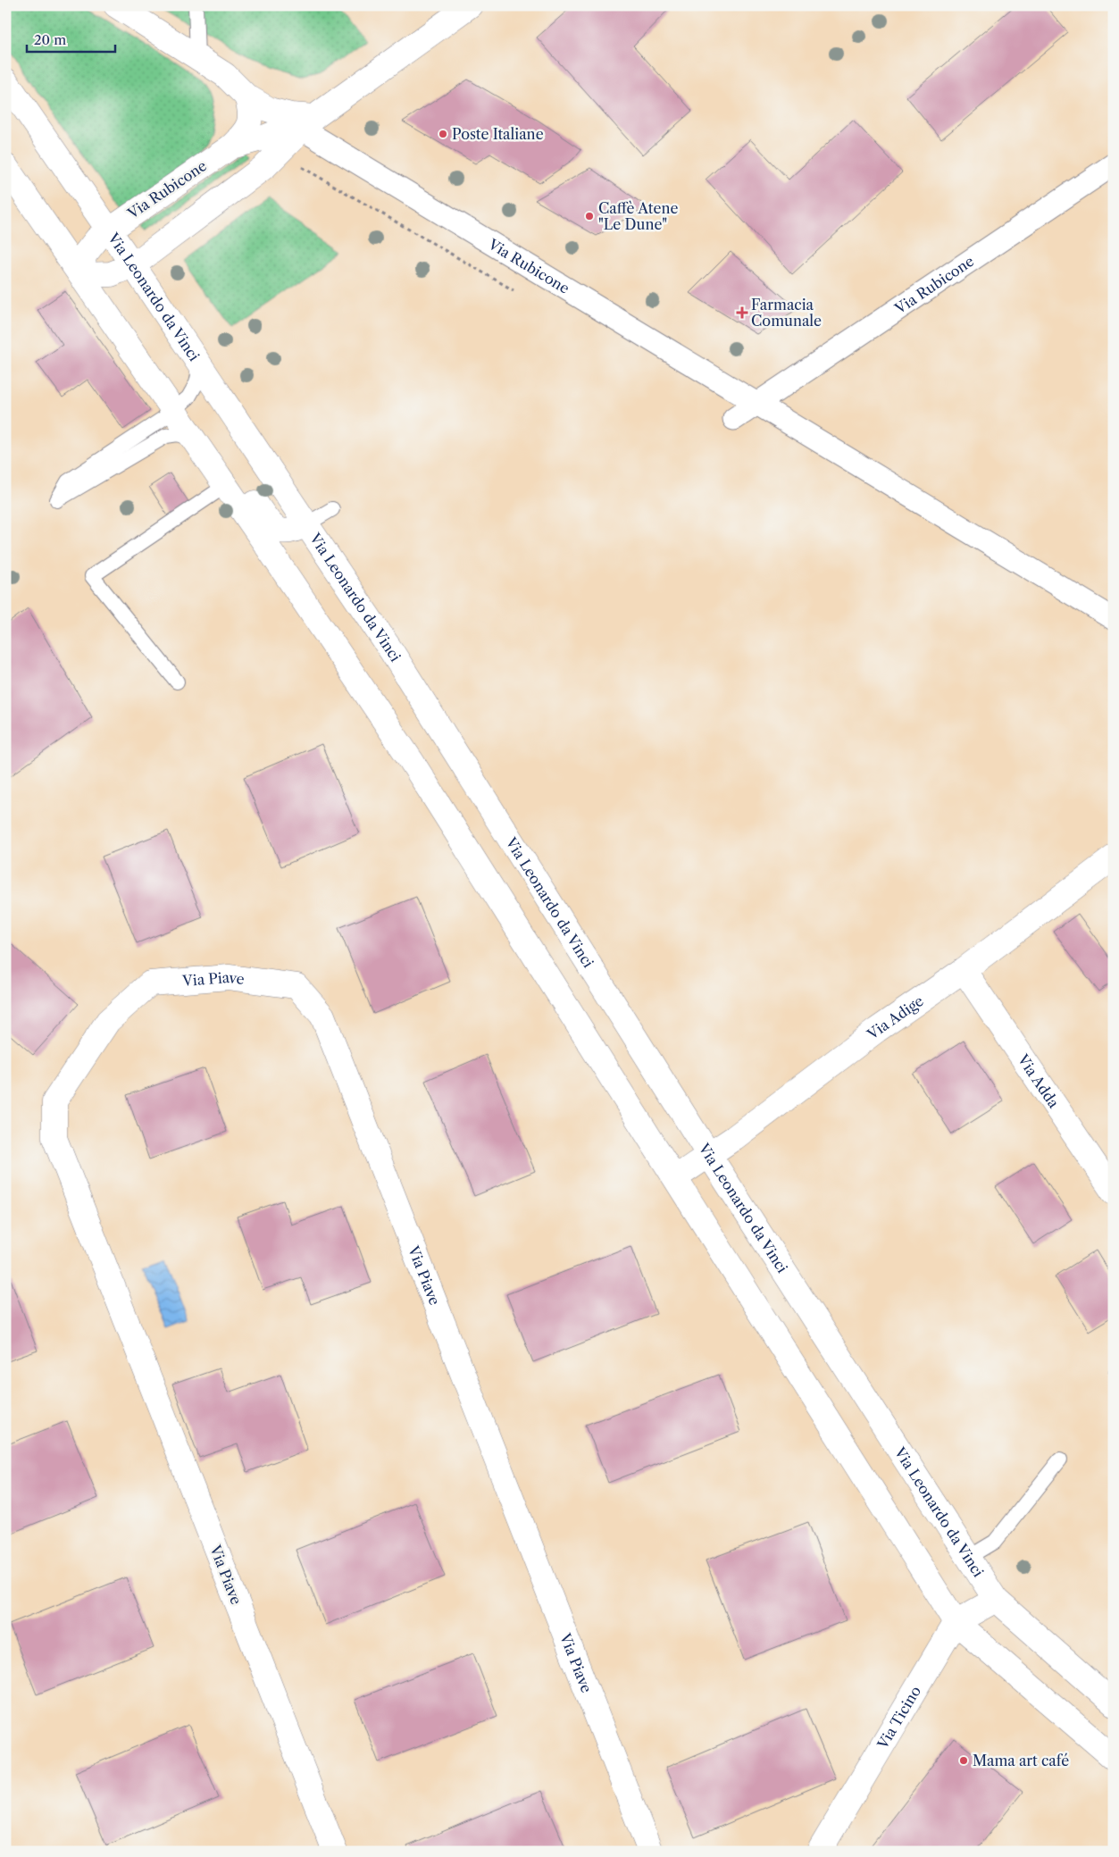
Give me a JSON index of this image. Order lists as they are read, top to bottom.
{
  "streets": {
    "street": [
      "Via Rubicone",
      "Via Leonardo da Vinci",
      "Via Piave",
      "Via Adige",
      "Via Adda",
      "Via Ticino"
    ]
  },
  "crossings": [
    ["Via Rubicone", "Via Leonardo da Vinci"],
    ["Via Leonardo da Vinci", "Via Adige"],
    ["Via Adige", "Via Adda"]
  ],
  "places": {
    "other": ["Poste Italiane", "Caffè Atene \"Le Dune\"", "Mama art café"],
    "health": ["Farmacia Comunale"]
  },
  "scale_bar": "20 m"
}
